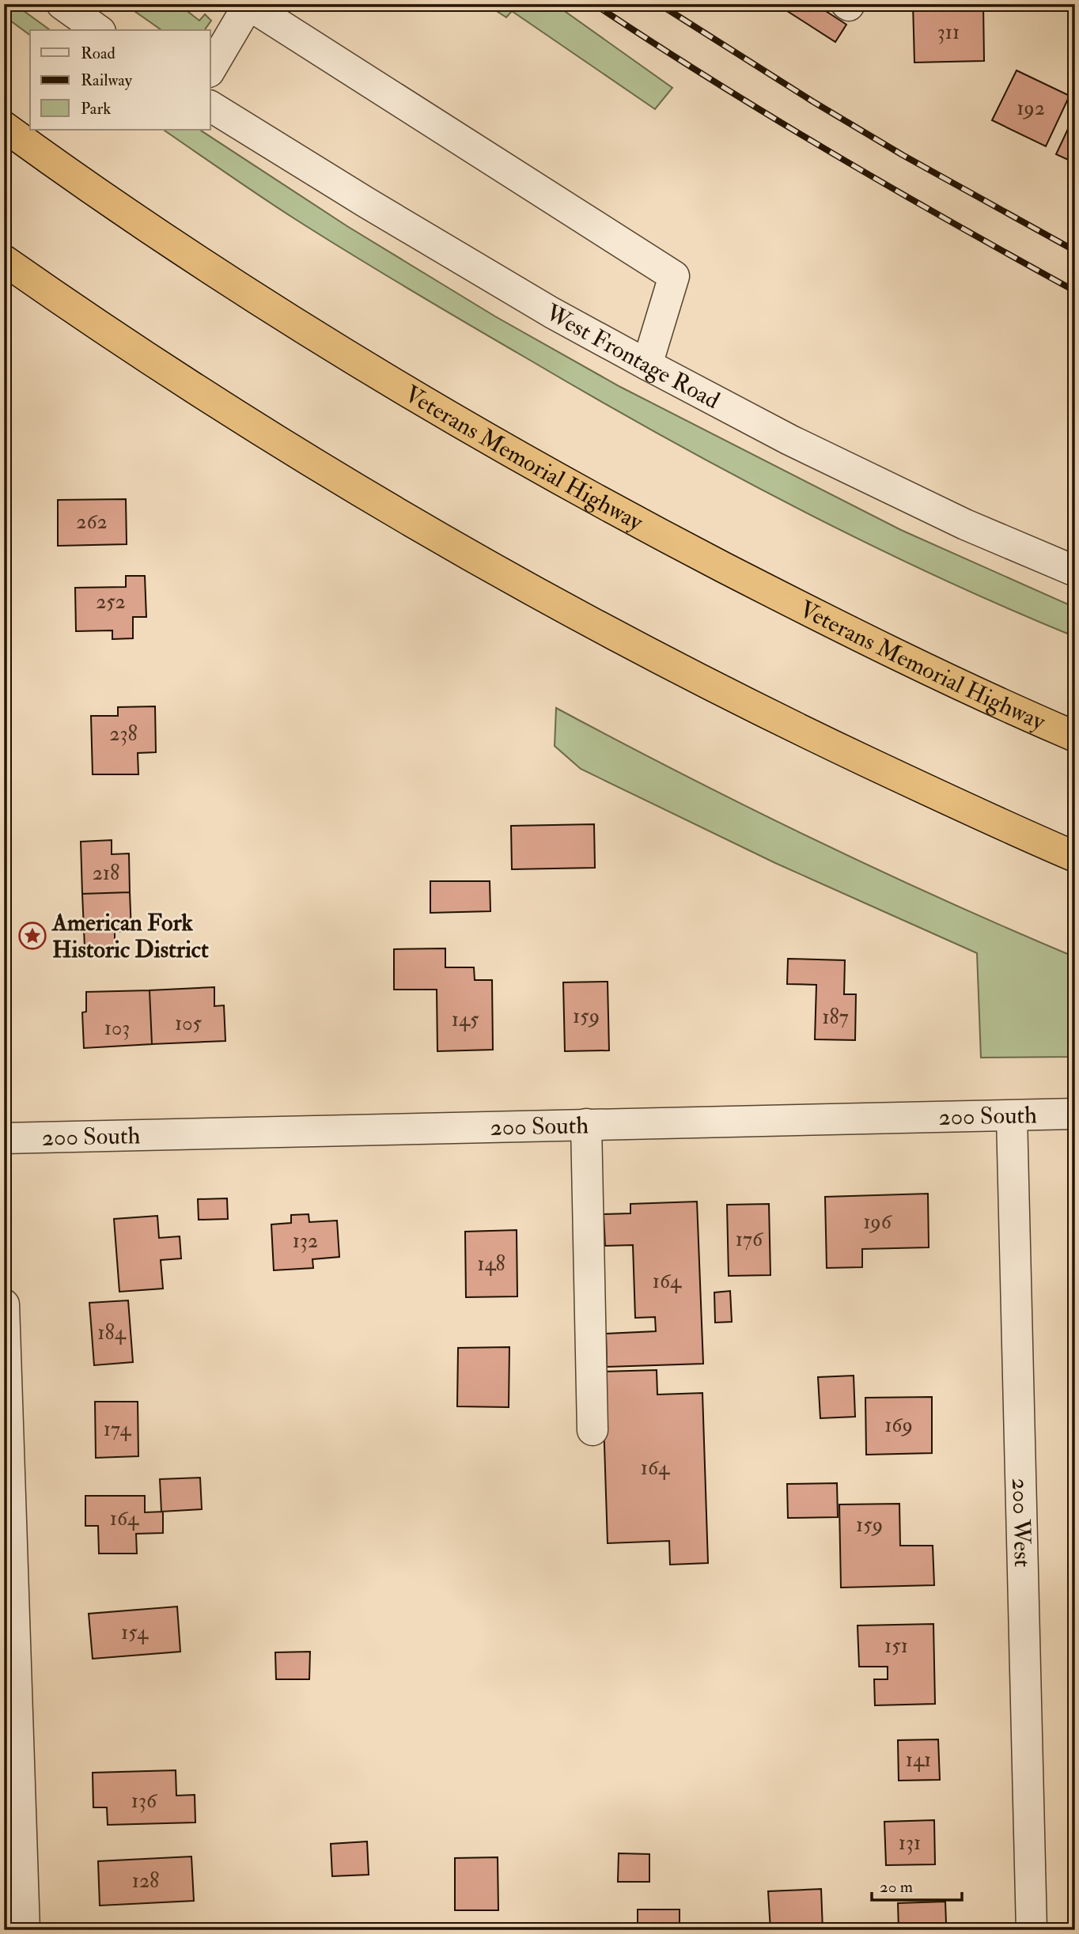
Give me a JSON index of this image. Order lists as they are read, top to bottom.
{
  "streets": {
    "highway": ["Veterans Memorial Highway"],
    "street": ["West Frontage Road", "200 South", "200 West"]
  },
  "crossings": [
    ["200 South", "200 West"]
  ],
  "places": {
    "place": ["American Fork Historic District"]
  },
  "house_numbers": [
    "311",
    "192",
    "262",
    "252",
    "238",
    "218",
    "159",
    "187",
    "145",
    "105",
    "103",
    "196",
    "176",
    "132",
    "148",
    "164",
    "184",
    "169",
    "174",
    "164",
    "164",
    "159",
    "154",
    "151",
    "141",
    "136",
    "131",
    "128"
  ],
  "legend": ["Road", "Railway", "Park"],
  "scale_bar": "20 m"
}
